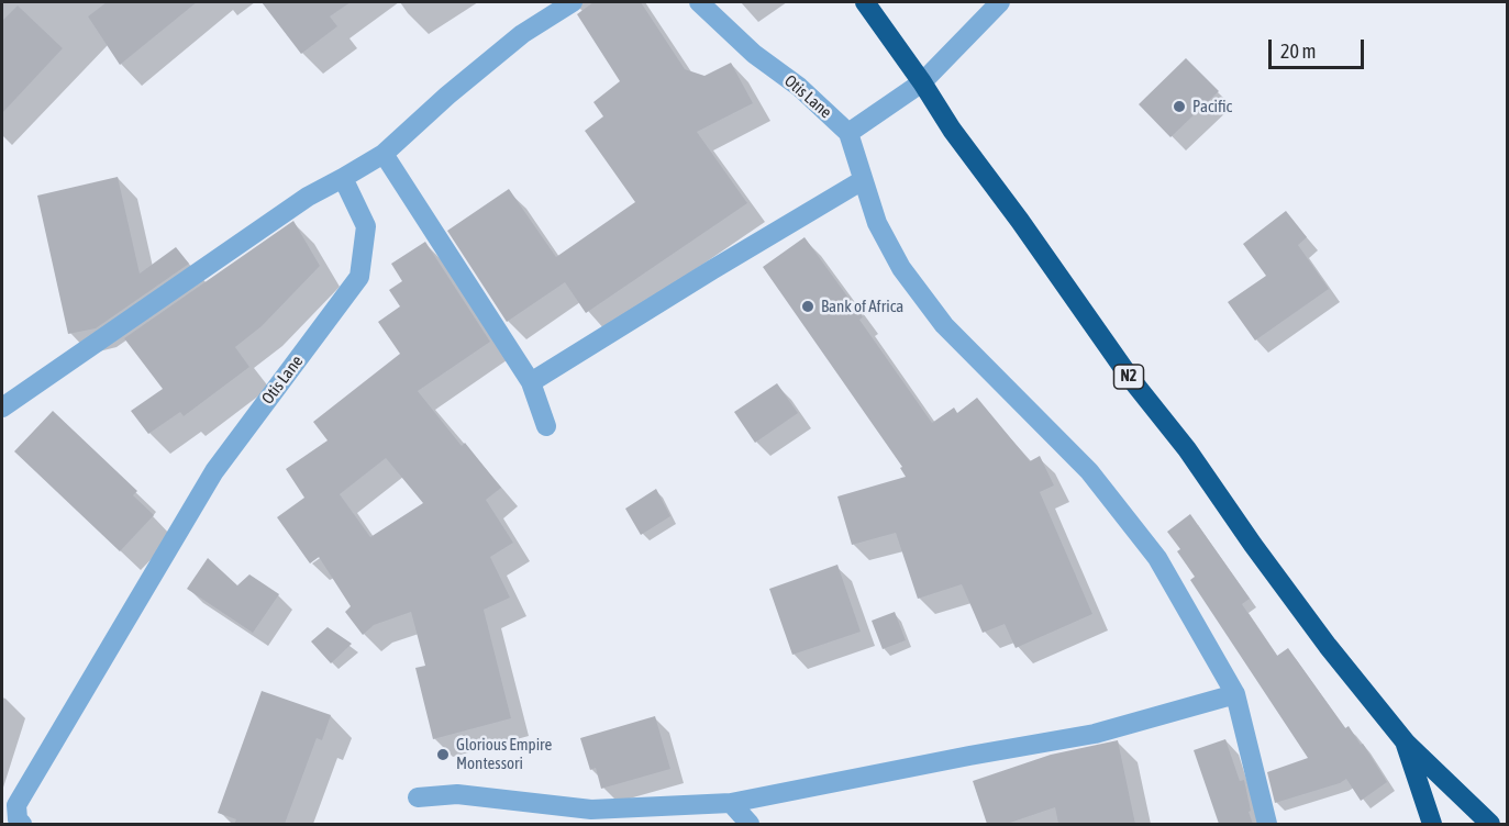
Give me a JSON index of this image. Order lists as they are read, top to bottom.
{
  "streets": {
    "highway": ["N2"],
    "street": ["Otis Lane"]
  },
  "places": ["Pacific", "Bank of Africa", "Glorious Empire Montessori"],
  "scale_bar": "20 m"
}
